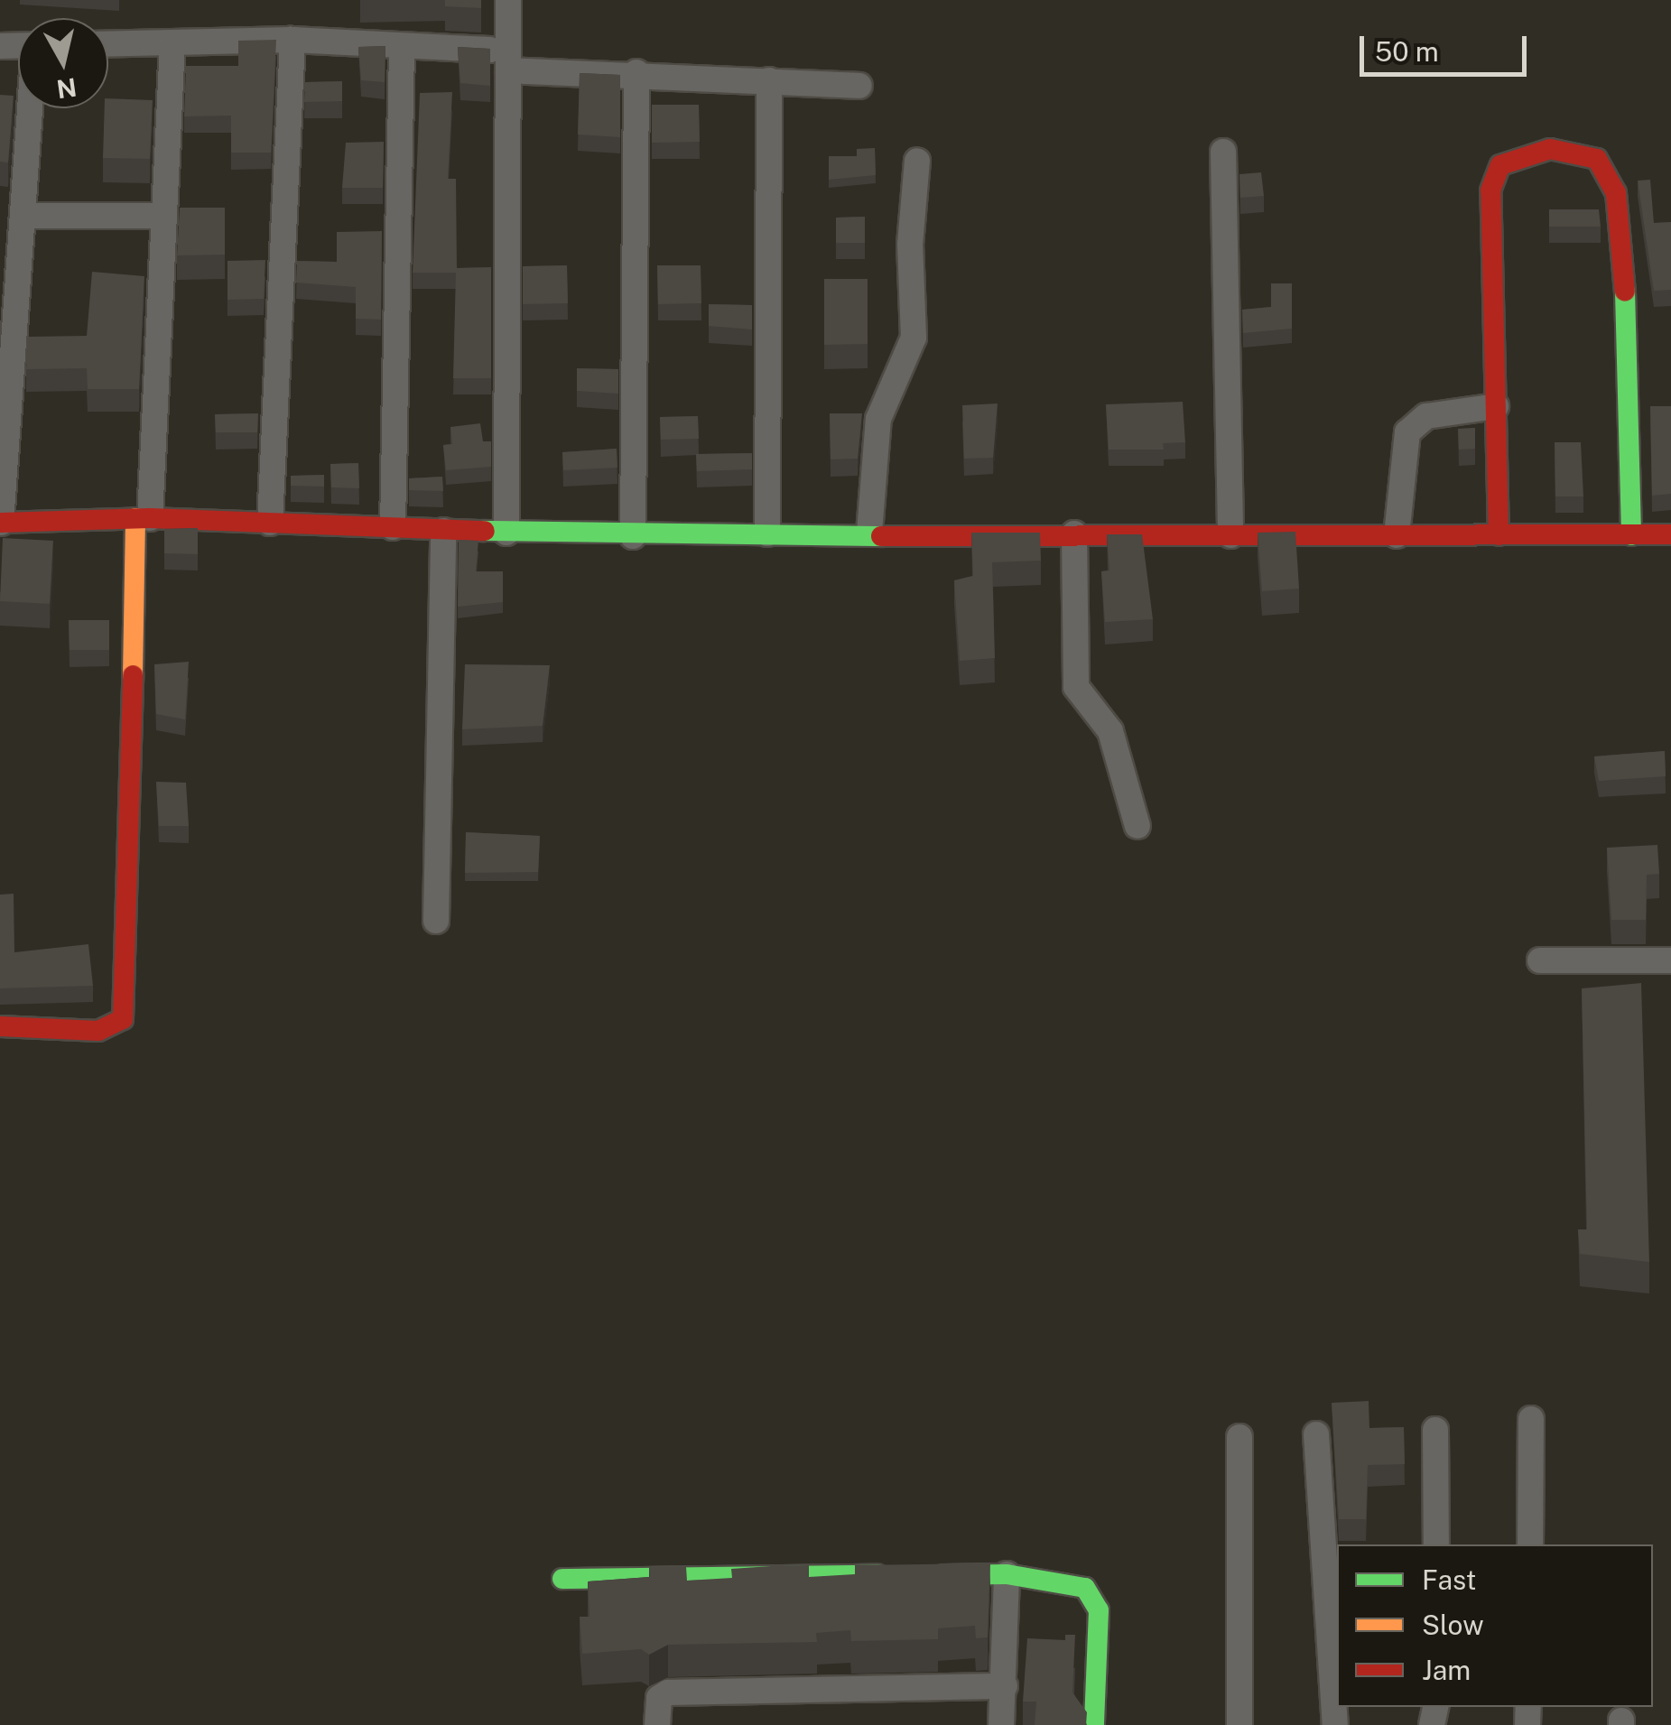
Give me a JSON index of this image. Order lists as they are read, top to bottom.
{
  "legend": ["Fast", "Slow", "Jam"],
  "scale_bar": "50 m",
  "north": "bottom"
}
